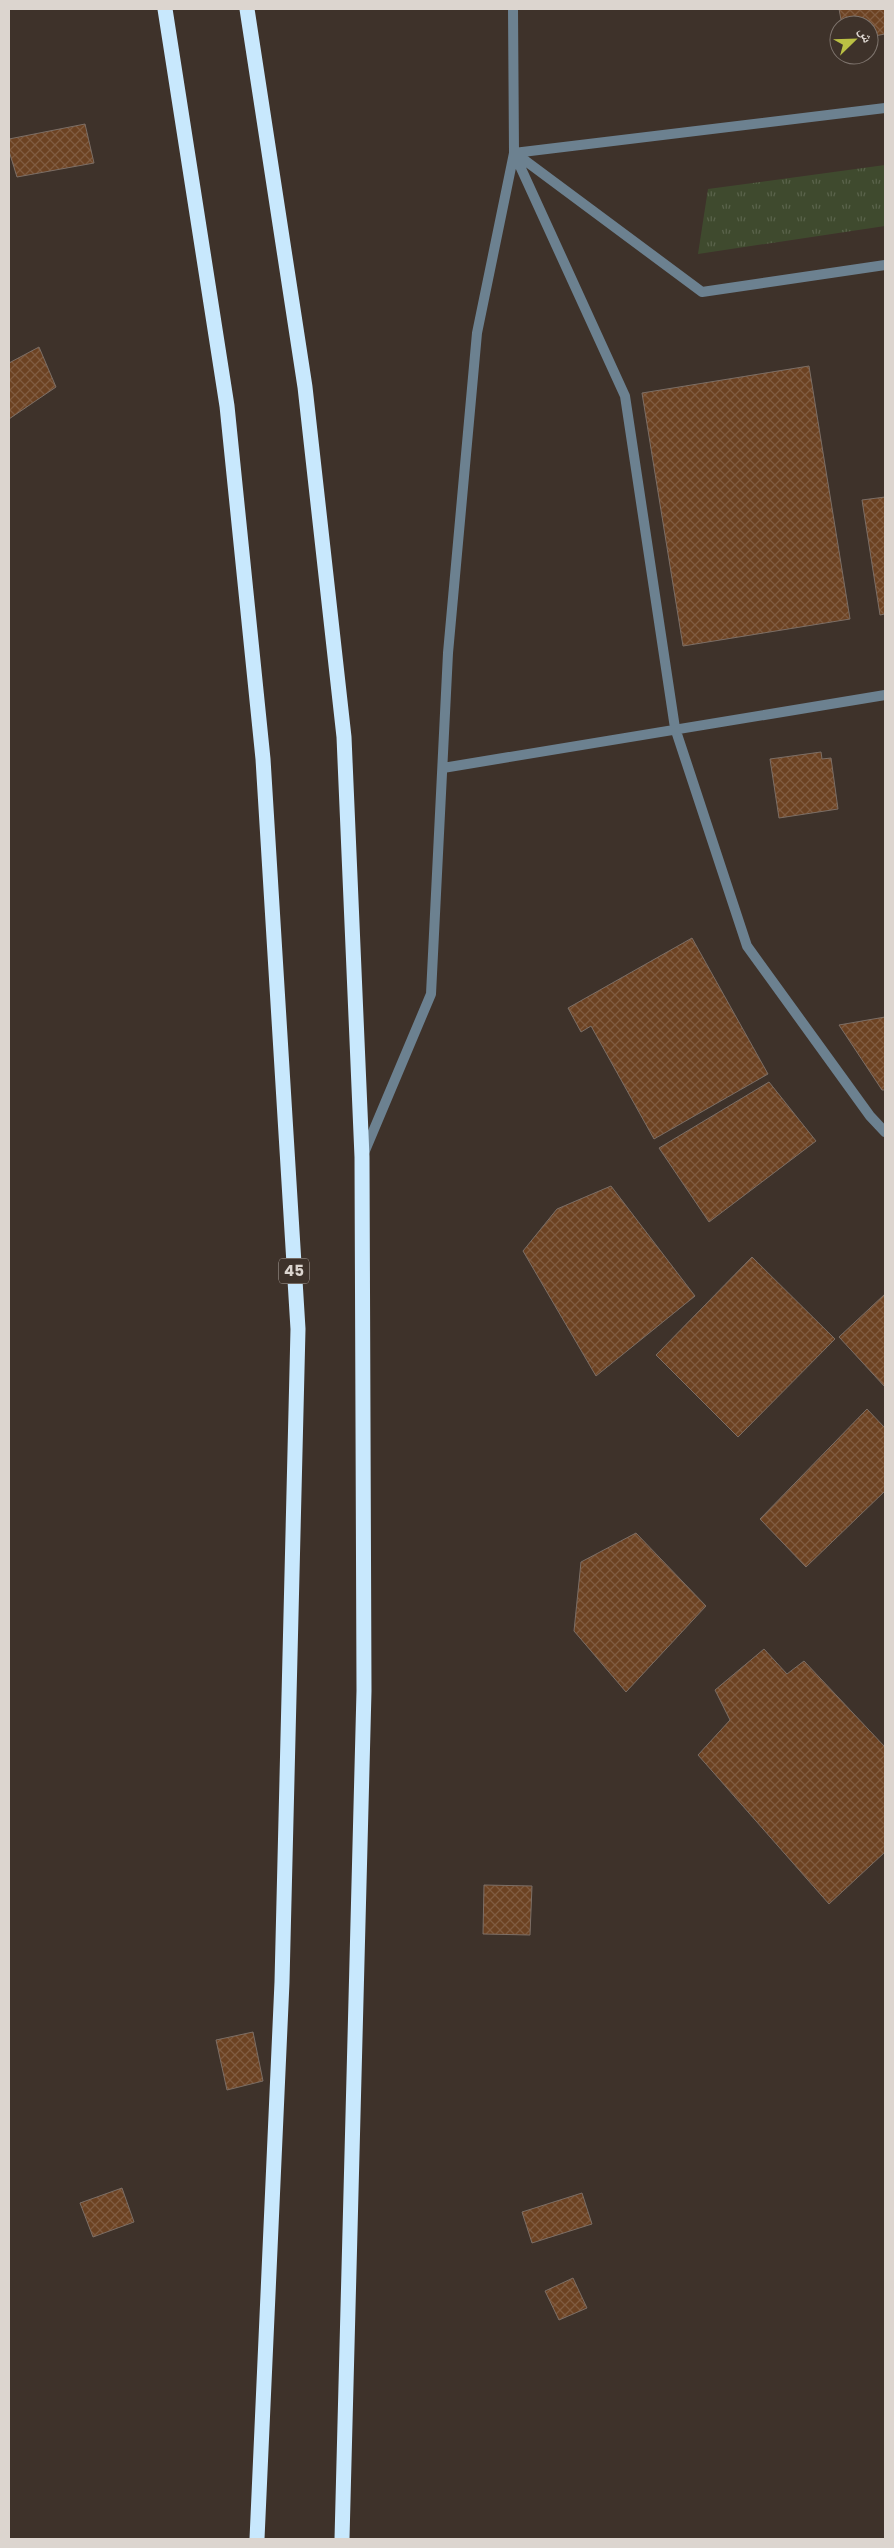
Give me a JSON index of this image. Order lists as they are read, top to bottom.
{
  "streets": {
    "highway": ["45"]
  },
  "north": "top right"
}
